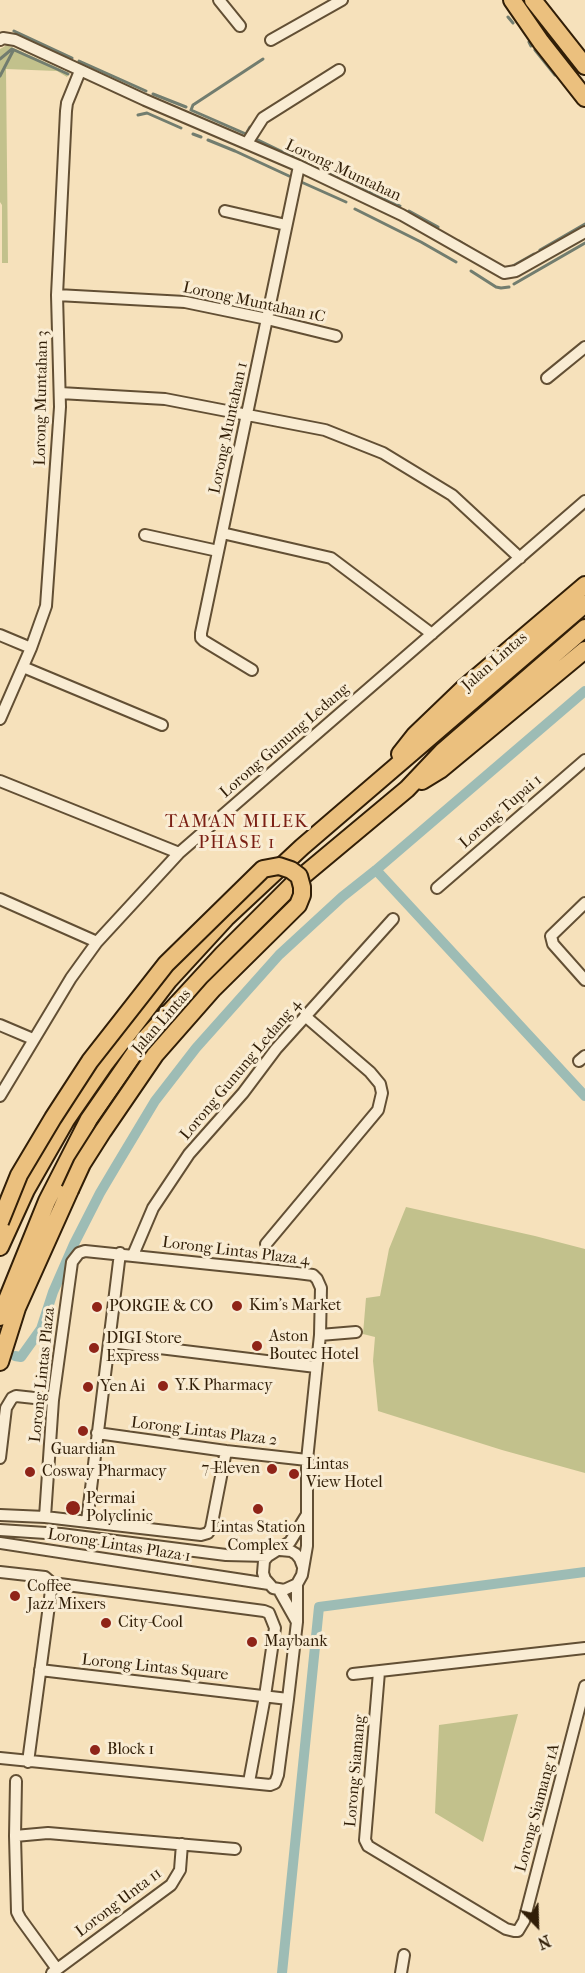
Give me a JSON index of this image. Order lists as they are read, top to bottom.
{
  "streets": {
    "main road": ["Jalan Lintas"],
    "street": [
      "Lorong Muntahan",
      "Lorong Muntahan 1C",
      "Lorong Muntahan 3",
      "Lorong Muntahan 1",
      "Lorong Gunung Ledang",
      "Lorong Tupai 1",
      "Lorong Gunung Ledang 4",
      "Lorong Lintas Plaza 4",
      "Lorong Lintas Plaza",
      "Lorong Lintas Plaza 2",
      "Lorong Lintas Plaza 1",
      "Lorong Lintas Square",
      "Lorong Siamang",
      "Lorong Siamang 1A",
      "Lorong Unta 11"
    ]
  },
  "crossings": [
    ["Lorong Muntahan", "Lorong Muntahan 3"],
    ["Lorong Muntahan", "Lorong Muntahan 1"],
    ["Lorong Muntahan 1C", "Lorong Muntahan 3"],
    ["Lorong Muntahan 1C", "Lorong Muntahan 1"],
    ["Lorong Gunung Ledang 4", "Lorong Lintas Plaza 4"],
    ["Lorong Lintas Plaza 4", "Lorong Lintas Plaza"],
    ["Lorong Lintas Plaza 4", "Lorong Lintas Plaza 2"],
    ["Lorong Lintas Plaza 4", "Lorong Lintas Plaza 1"],
    ["Lorong Lintas Plaza 2", "Lorong Lintas Plaza 1"],
    ["Lorong Siamang", "Lorong Siamang 1A"]
  ],
  "districts": ["TAMAN MILEK PHASE 1"],
  "places": [
    "Kim's Market",
    "PORGIE & CO",
    "Aston Boutec Hotel",
    "DIGI Store Express",
    "Y.K Pharmacy",
    "Yen Ai",
    "Guardian",
    "7-Eleven",
    "Cosway Pharmacy",
    "Lintas View Hotel",
    "Permai Polyclinic",
    "Lintas Station Complex",
    "Coffee Jazz Mixers",
    "City-Cool",
    "Maybank",
    "Block 1"
  ],
  "north": "bottom right"
}
